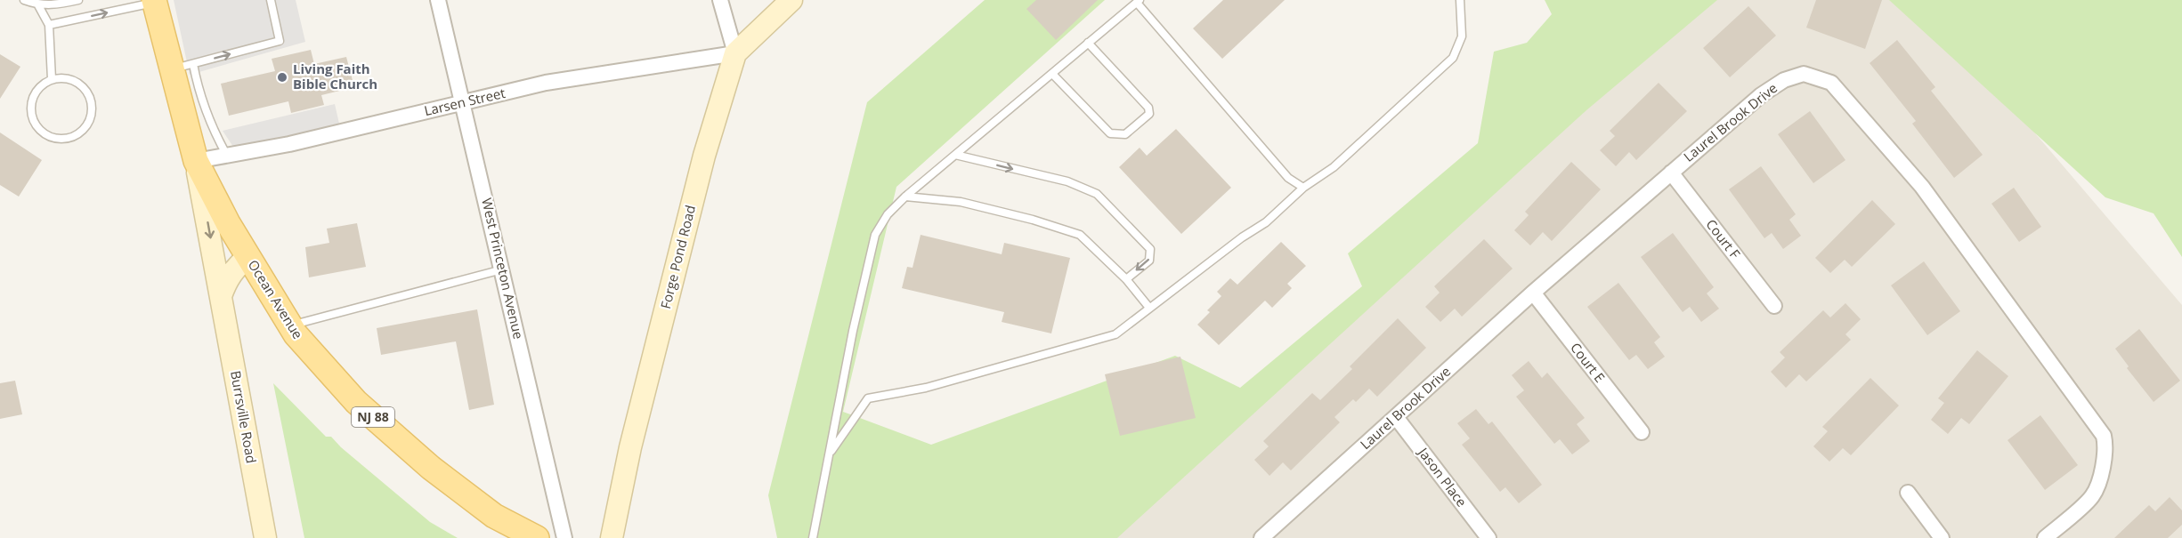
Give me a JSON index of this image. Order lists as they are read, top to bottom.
{
  "streets": {
    "main road": ["Ocean Avenue", "NJ 88"],
    "street": [
      "Larsen Street",
      "Laurel Brook Drive",
      "Court F",
      "Forge Pond Road",
      "West Princeton Avenue",
      "Court E",
      "Burrsville Road",
      "Jason Place"
    ]
  },
  "crossings": [
    ["Larsen Street", "Forge Pond Road"],
    ["Larsen Street", "West Princeton Avenue"],
    ["Larsen Street", "Ocean Avenue"],
    ["Larsen Street", "Burrsville Road"],
    ["Laurel Brook Drive", "Court F"],
    ["Laurel Brook Drive", "Court E"],
    ["Laurel Brook Drive", "Jason Place"],
    ["Ocean Avenue", "Burrsville Road"]
  ],
  "one_way": ["Burrsville Road"],
  "places": ["Living Faith Bible Church"]
}
